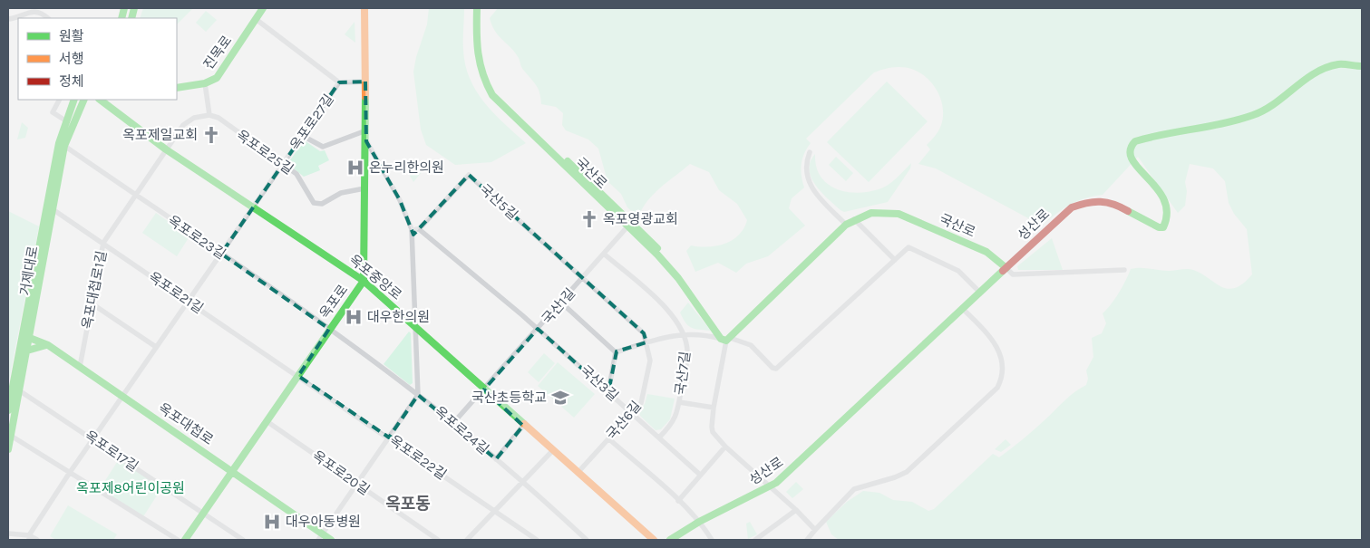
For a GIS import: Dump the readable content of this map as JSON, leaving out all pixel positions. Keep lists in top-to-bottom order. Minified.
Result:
{"streets":{"street":["진목로","옥포로27길","옥포로25길","국산로","국산5길","성산로","옥포로23길","거제대로","옥포중앙로","옥포대첩로1길","옥포로21길","옥포로","국산1길","국산7길","국산3길","국산6길","옥포대첩로","옥포로24길","옥포로17길","옥포로22길","옥포로20길"]},"crossings":[["옥포로27길","옥포로25길"],["옥포로27길","옥포로23길"],["옥포로27길","옥포중앙로"],["옥포로27길","옥포로21길"],["옥포로27길","옥포로"],["옥포로27길","옥포대첩로"],["옥포로27길","옥포로17길"],["옥포로25길","옥포대첩로1길"],["옥포로25길","옥포로"],["국산로","성산로"],["국산로","국산1길"],["국산5길","국산1길"],["국산5길","국산3길"],["국산5길","국산6길"],["옥포로23길","거제대로"],["옥포로23길","옥포대첩로1길"],["옥포로23길","옥포로"],["옥포로23길","옥포로24길"],["거제대로","옥포로21길"],["거제대로","옥포대첩로"],["거제대로","옥포로17길"],["옥포중앙로","옥포대첩로1길"],["옥포중앙로","옥포로"],["옥포중앙로","국산1길"],["옥포중앙로","국산6길"],["옥포대첩로1길","옥포로21길"],["옥포대첩로1길","옥포대첩로"],["옥포로21길","옥포로"],["옥포로21길","옥포로22길"],["옥포로","옥포대첩로"],["옥포로","옥포로24길"],["옥포로","옥포로17길"],["옥포로","옥포로22길"],["옥포로","옥포로20길"],["국산1길","국산7길"],["국산1길","국산3길"],["국산1길","국산6길"],["국산1길","옥포로24길"],["국산7길","국산3길"],["국산3길","국산6길"]],"districts":["옥포동"],"parks":["옥포제8어린이공원"],"places":{"church":["옥포제일교회","옥포영광교회"],"hospital":["온누리한의원","대우한의원","대우아동병원"],"school or university":["국산초등학교"]},"legend":["원활","서행","정체"]}
